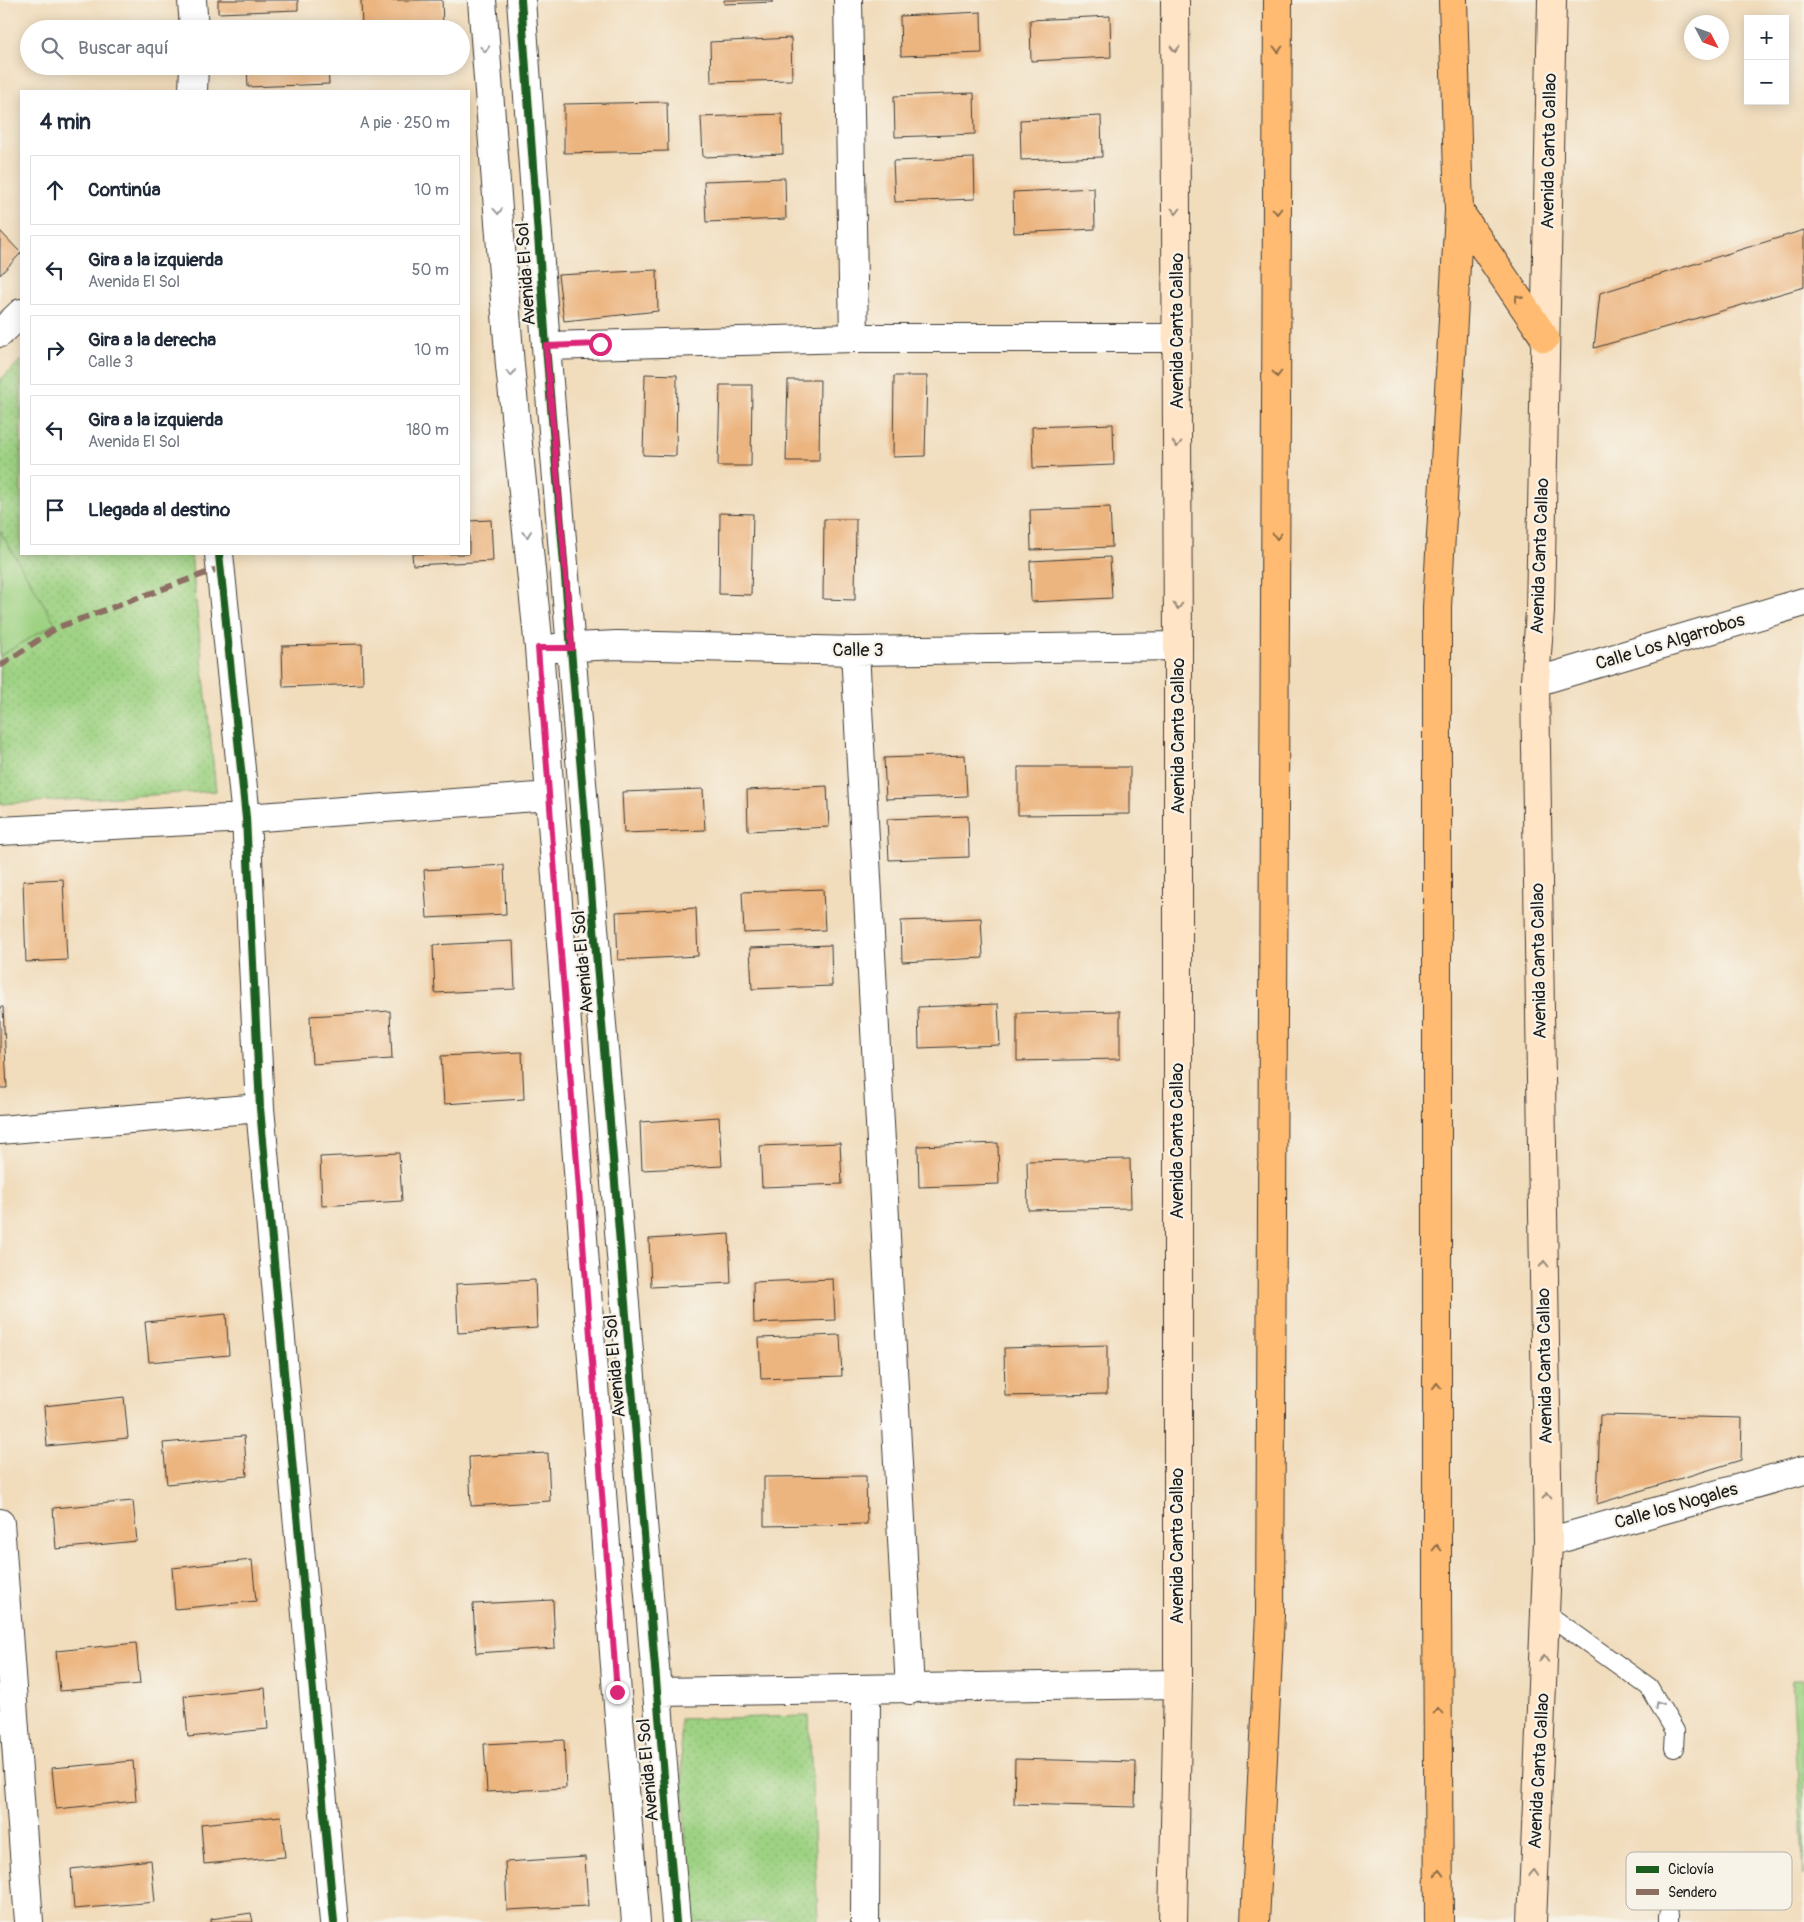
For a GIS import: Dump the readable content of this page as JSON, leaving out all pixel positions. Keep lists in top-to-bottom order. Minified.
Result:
{"streets":{"main road":["Avenida Canta Callao"],"street":["Avenida El Sol","Calle Los Algarrobos","Calle 3","Calle los Nogales"]},"crossings":[["Avenida Canta Callao","Calle Los Algarrobos"],["Avenida Canta Callao","Calle 3"],["Avenida Canta Callao","Calle los Nogales"],["Avenida El Sol","Calle 3"]],"legend":["Ciclovía","Sendero"],"north":"bottom right","page":{"map_buttons":["+","−"],"search":"Buscar aquí","heading":["4 min","A pie · 250 m"],"list":[["Continúa","10 m"],["Gira a la izquierda","Avenida El Sol","50 m"],["Gira a la derecha","Calle 3","10 m"],["Gira a la izquierda","Avenida El Sol","180 m"],"Llegada al destino"]}}
